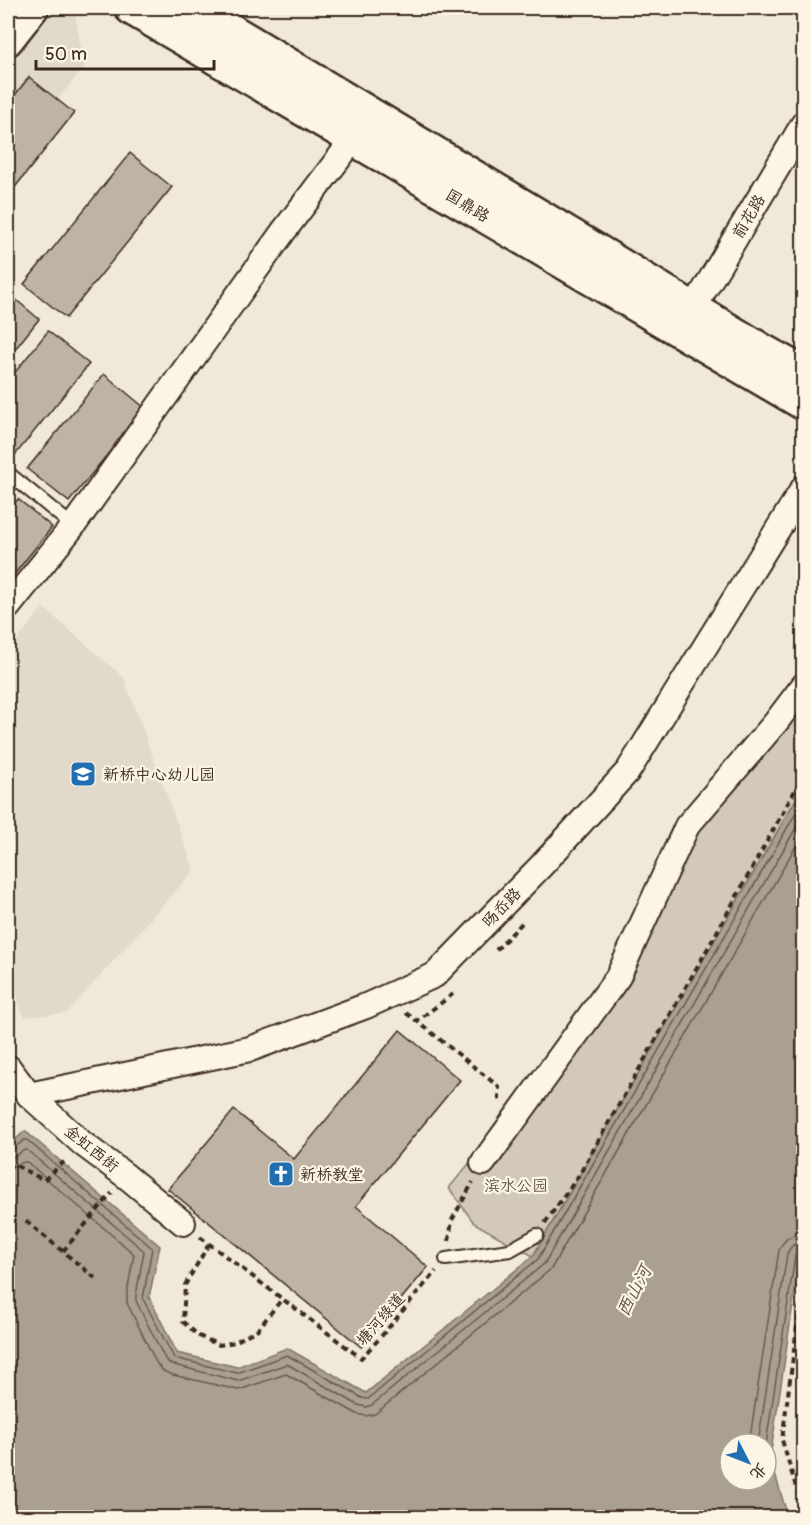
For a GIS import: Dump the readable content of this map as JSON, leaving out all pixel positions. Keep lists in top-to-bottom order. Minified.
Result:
{"streets":{"main road":["国鼎路"],"street":["前花路","旸岙路","金虹西街"],"path":["塘河绿道"]},"crossings":[["国鼎路","前花路"],["旸岙路","金虹西街"],["金虹西街","塘河绿道"]],"water":["西山河"],"parks":["滨水公园"],"places":{"school or university":["新桥中心幼儿园"],"church":["新桥教堂"]},"scale_bar":"50 m","north":"bottom right"}
